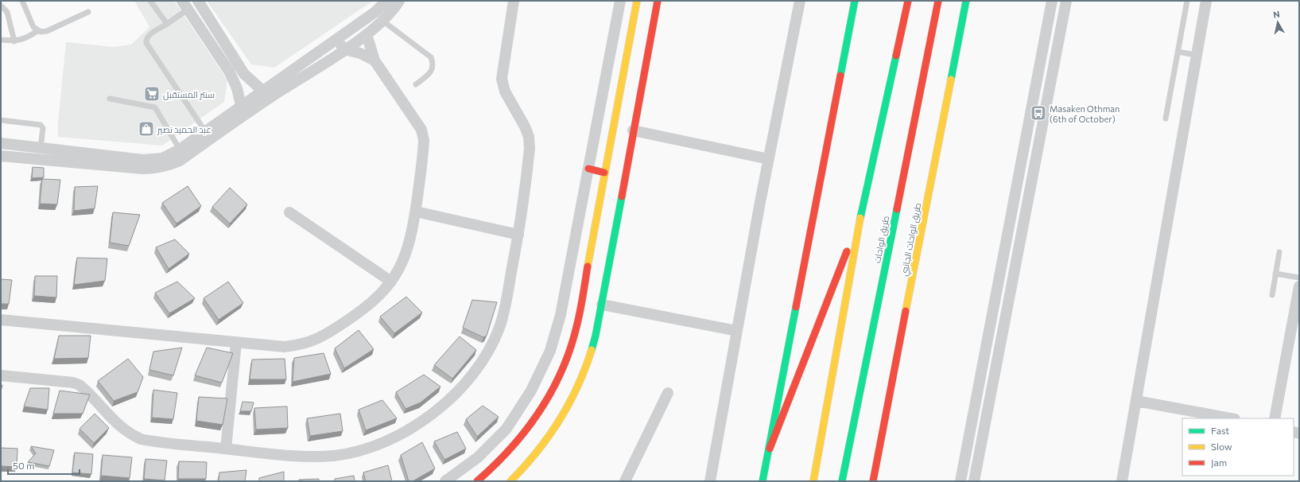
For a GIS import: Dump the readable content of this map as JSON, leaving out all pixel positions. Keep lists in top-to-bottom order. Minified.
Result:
{"streets":{"main road":["طريق الواحات","طريق الواحات الجانبي"]},"places":{"supermarket":["سنتر المستقبل"],"bus stop":["Masaken Othman (6th of October)"],"shop":["عبد الحميد نصير"]},"legend":["Fast","Slow","Jam"],"scale_bar":"50 m","north":"top"}
